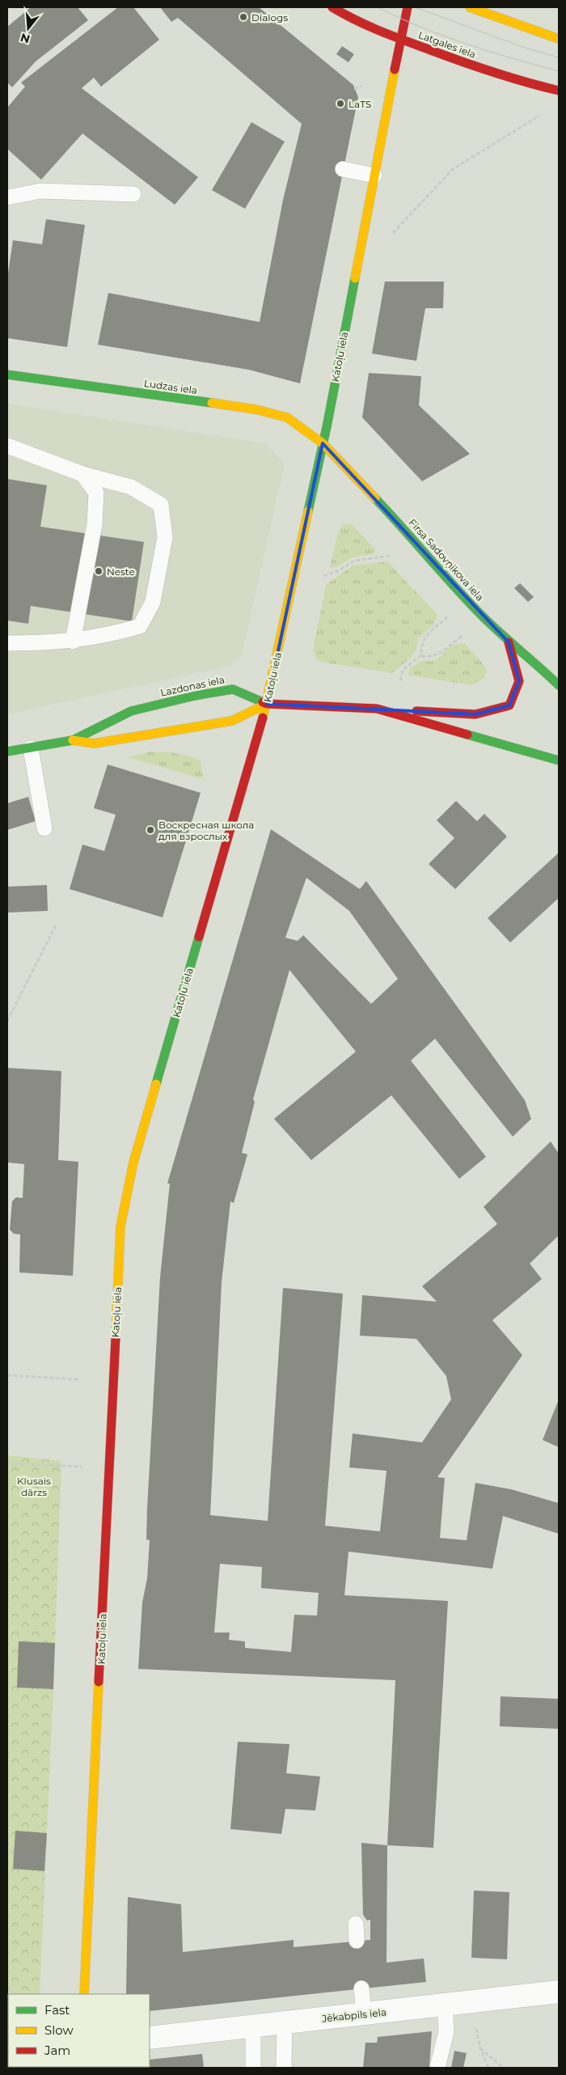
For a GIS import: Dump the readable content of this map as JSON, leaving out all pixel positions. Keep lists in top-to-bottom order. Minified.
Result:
{"streets":{"street":["Latgales iela","Katoļu iela","Ludzas iela","Firsa Sadovņikova iela","Lazdonas iela","Jēkabpils iela"]},"crossings":[["Latgales iela","Katoļu iela"],["Katoļu iela","Ludzas iela"],["Katoļu iela","Firsa Sadovņikova iela"],["Katoļu iela","Lazdonas iela"],["Ludzas iela","Firsa Sadovņikova iela"]],"parks":["Klusais dārzs"],"places":["Dialogs","LaTS","Neste","Воскресная школа для взрослых"],"legend":["Fast","Slow","Jam"],"north":"bottom"}
